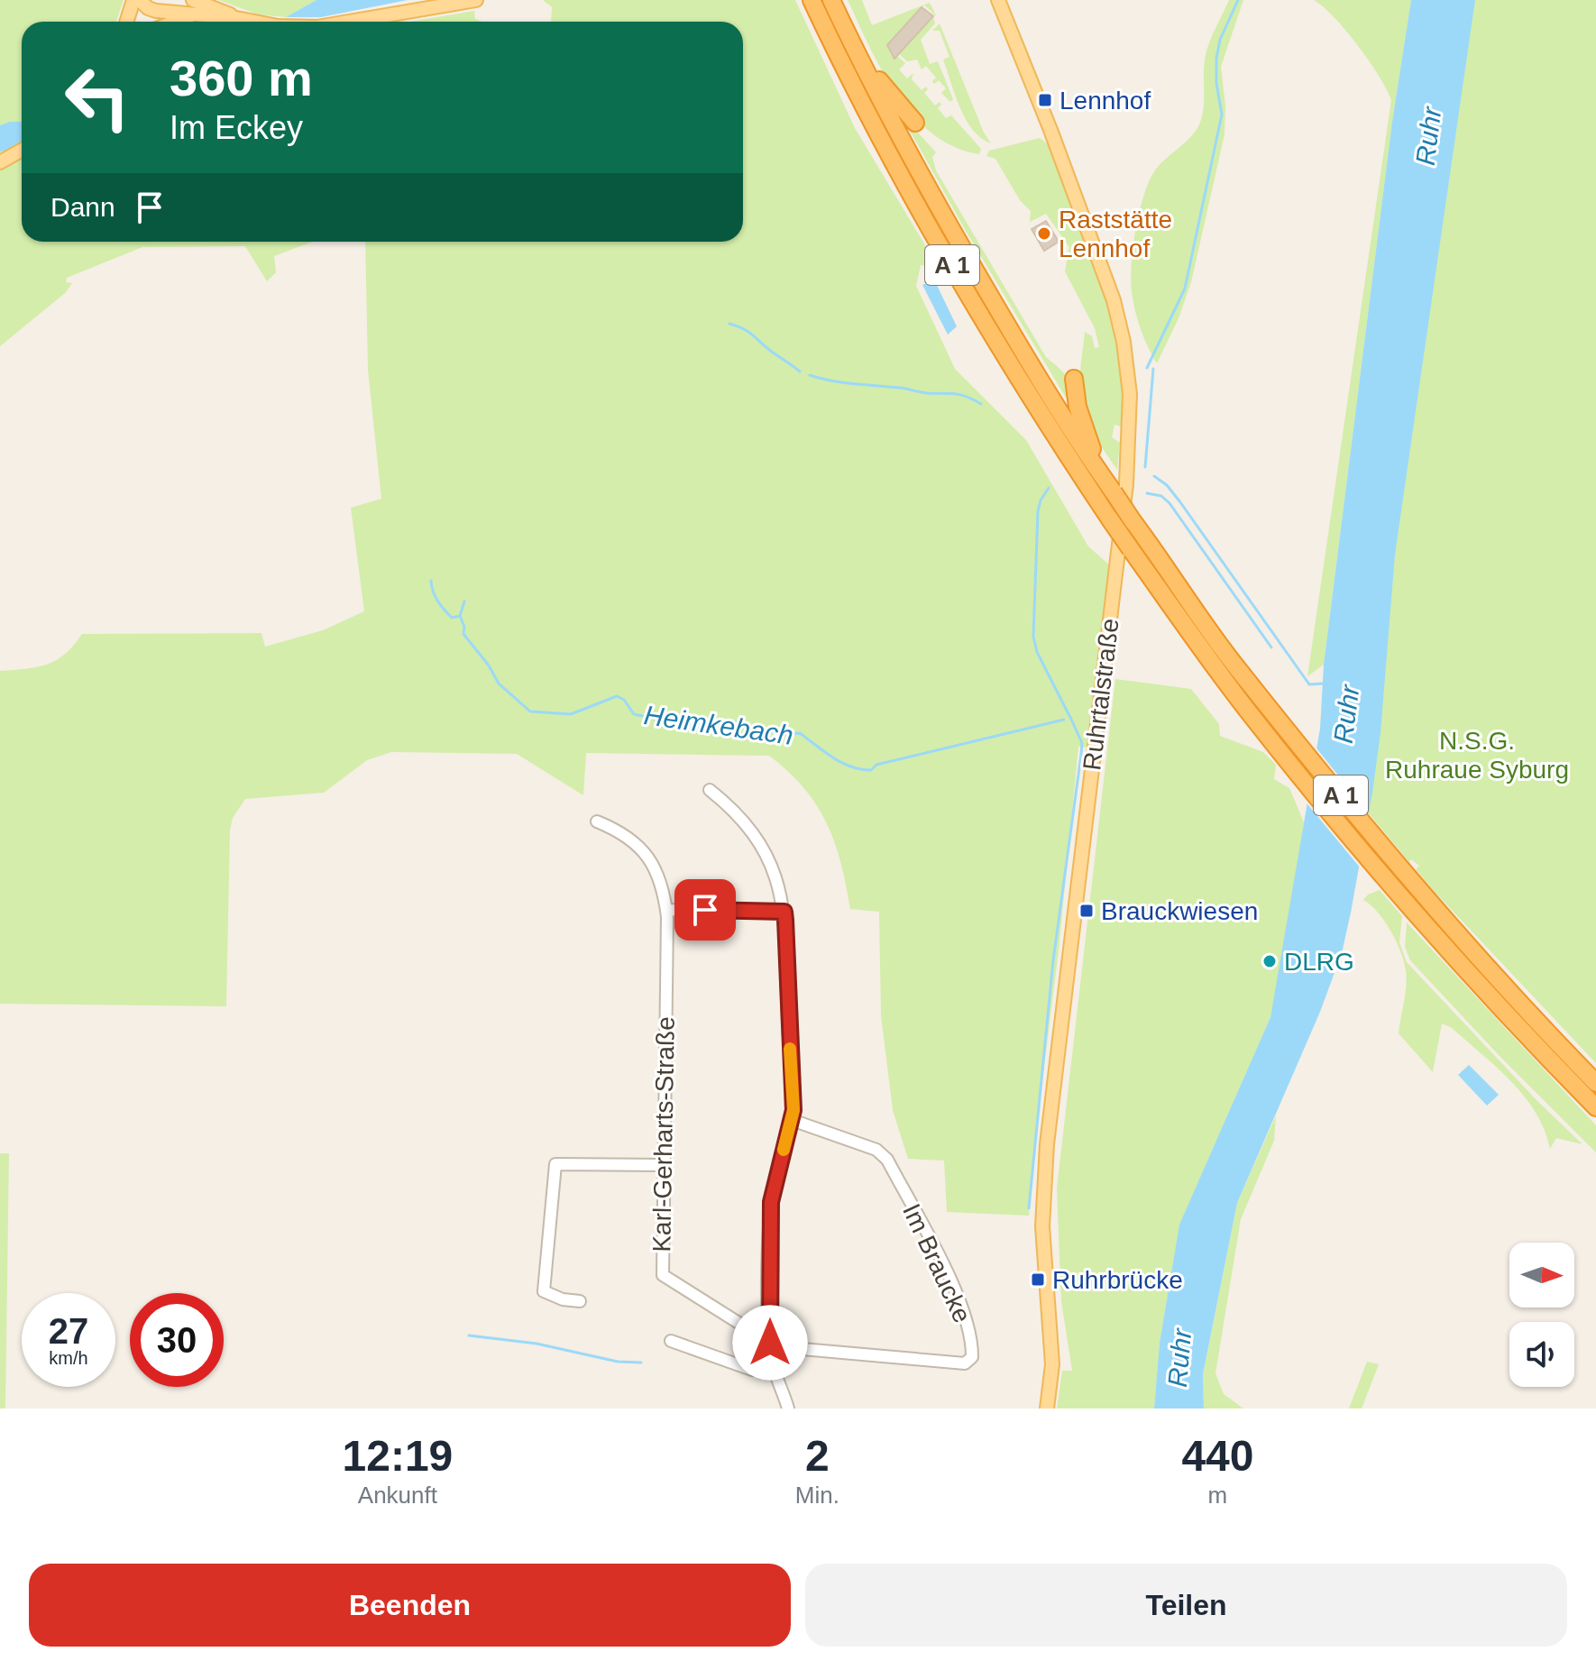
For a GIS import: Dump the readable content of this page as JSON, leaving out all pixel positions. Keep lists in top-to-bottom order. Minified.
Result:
{"streets":{"highway":["A 1"],"main road":["Ruhrtalstraße"],"street":["Karl-Gerharts-Straße","Im Braucke"]},"crossings":[["Karl-Gerharts-Straße","Im Braucke"]],"water":["Ruhr","Heimkebach"],"parks":["N.S.G. Ruhraue Syburg"],"places":{"transit":["Lennhof","Brauckwiesen","Ruhrbrücke"],"other":["Raststätte Lennhof","DLRG"]},"north":"right","page":{"turn":["360 m","Im Eckey"],"then":"Dann","speed":"27 km/h","limit":"30","eta":["12:19","Ankunft","2","Min.","440","m"],"buttons":["Beenden","Teilen"]}}
